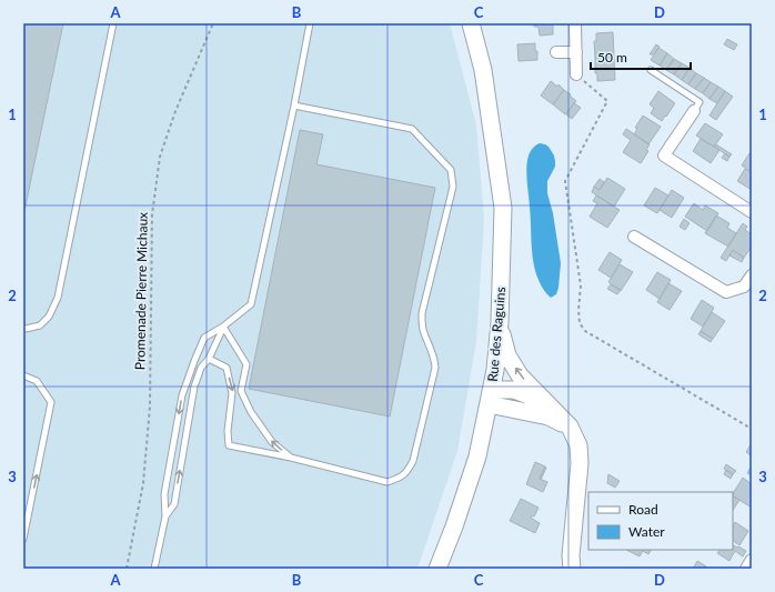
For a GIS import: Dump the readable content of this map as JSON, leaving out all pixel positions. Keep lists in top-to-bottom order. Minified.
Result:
{"streets":{"street":["Rue des Raguins"],"path":["Promenade Pierre Michaux"]},"legend":["Road","Water"],"scale_bar":"50 m","grid":{"columns":["A","B","C","D"],"rows":["1","2","3"]}}
